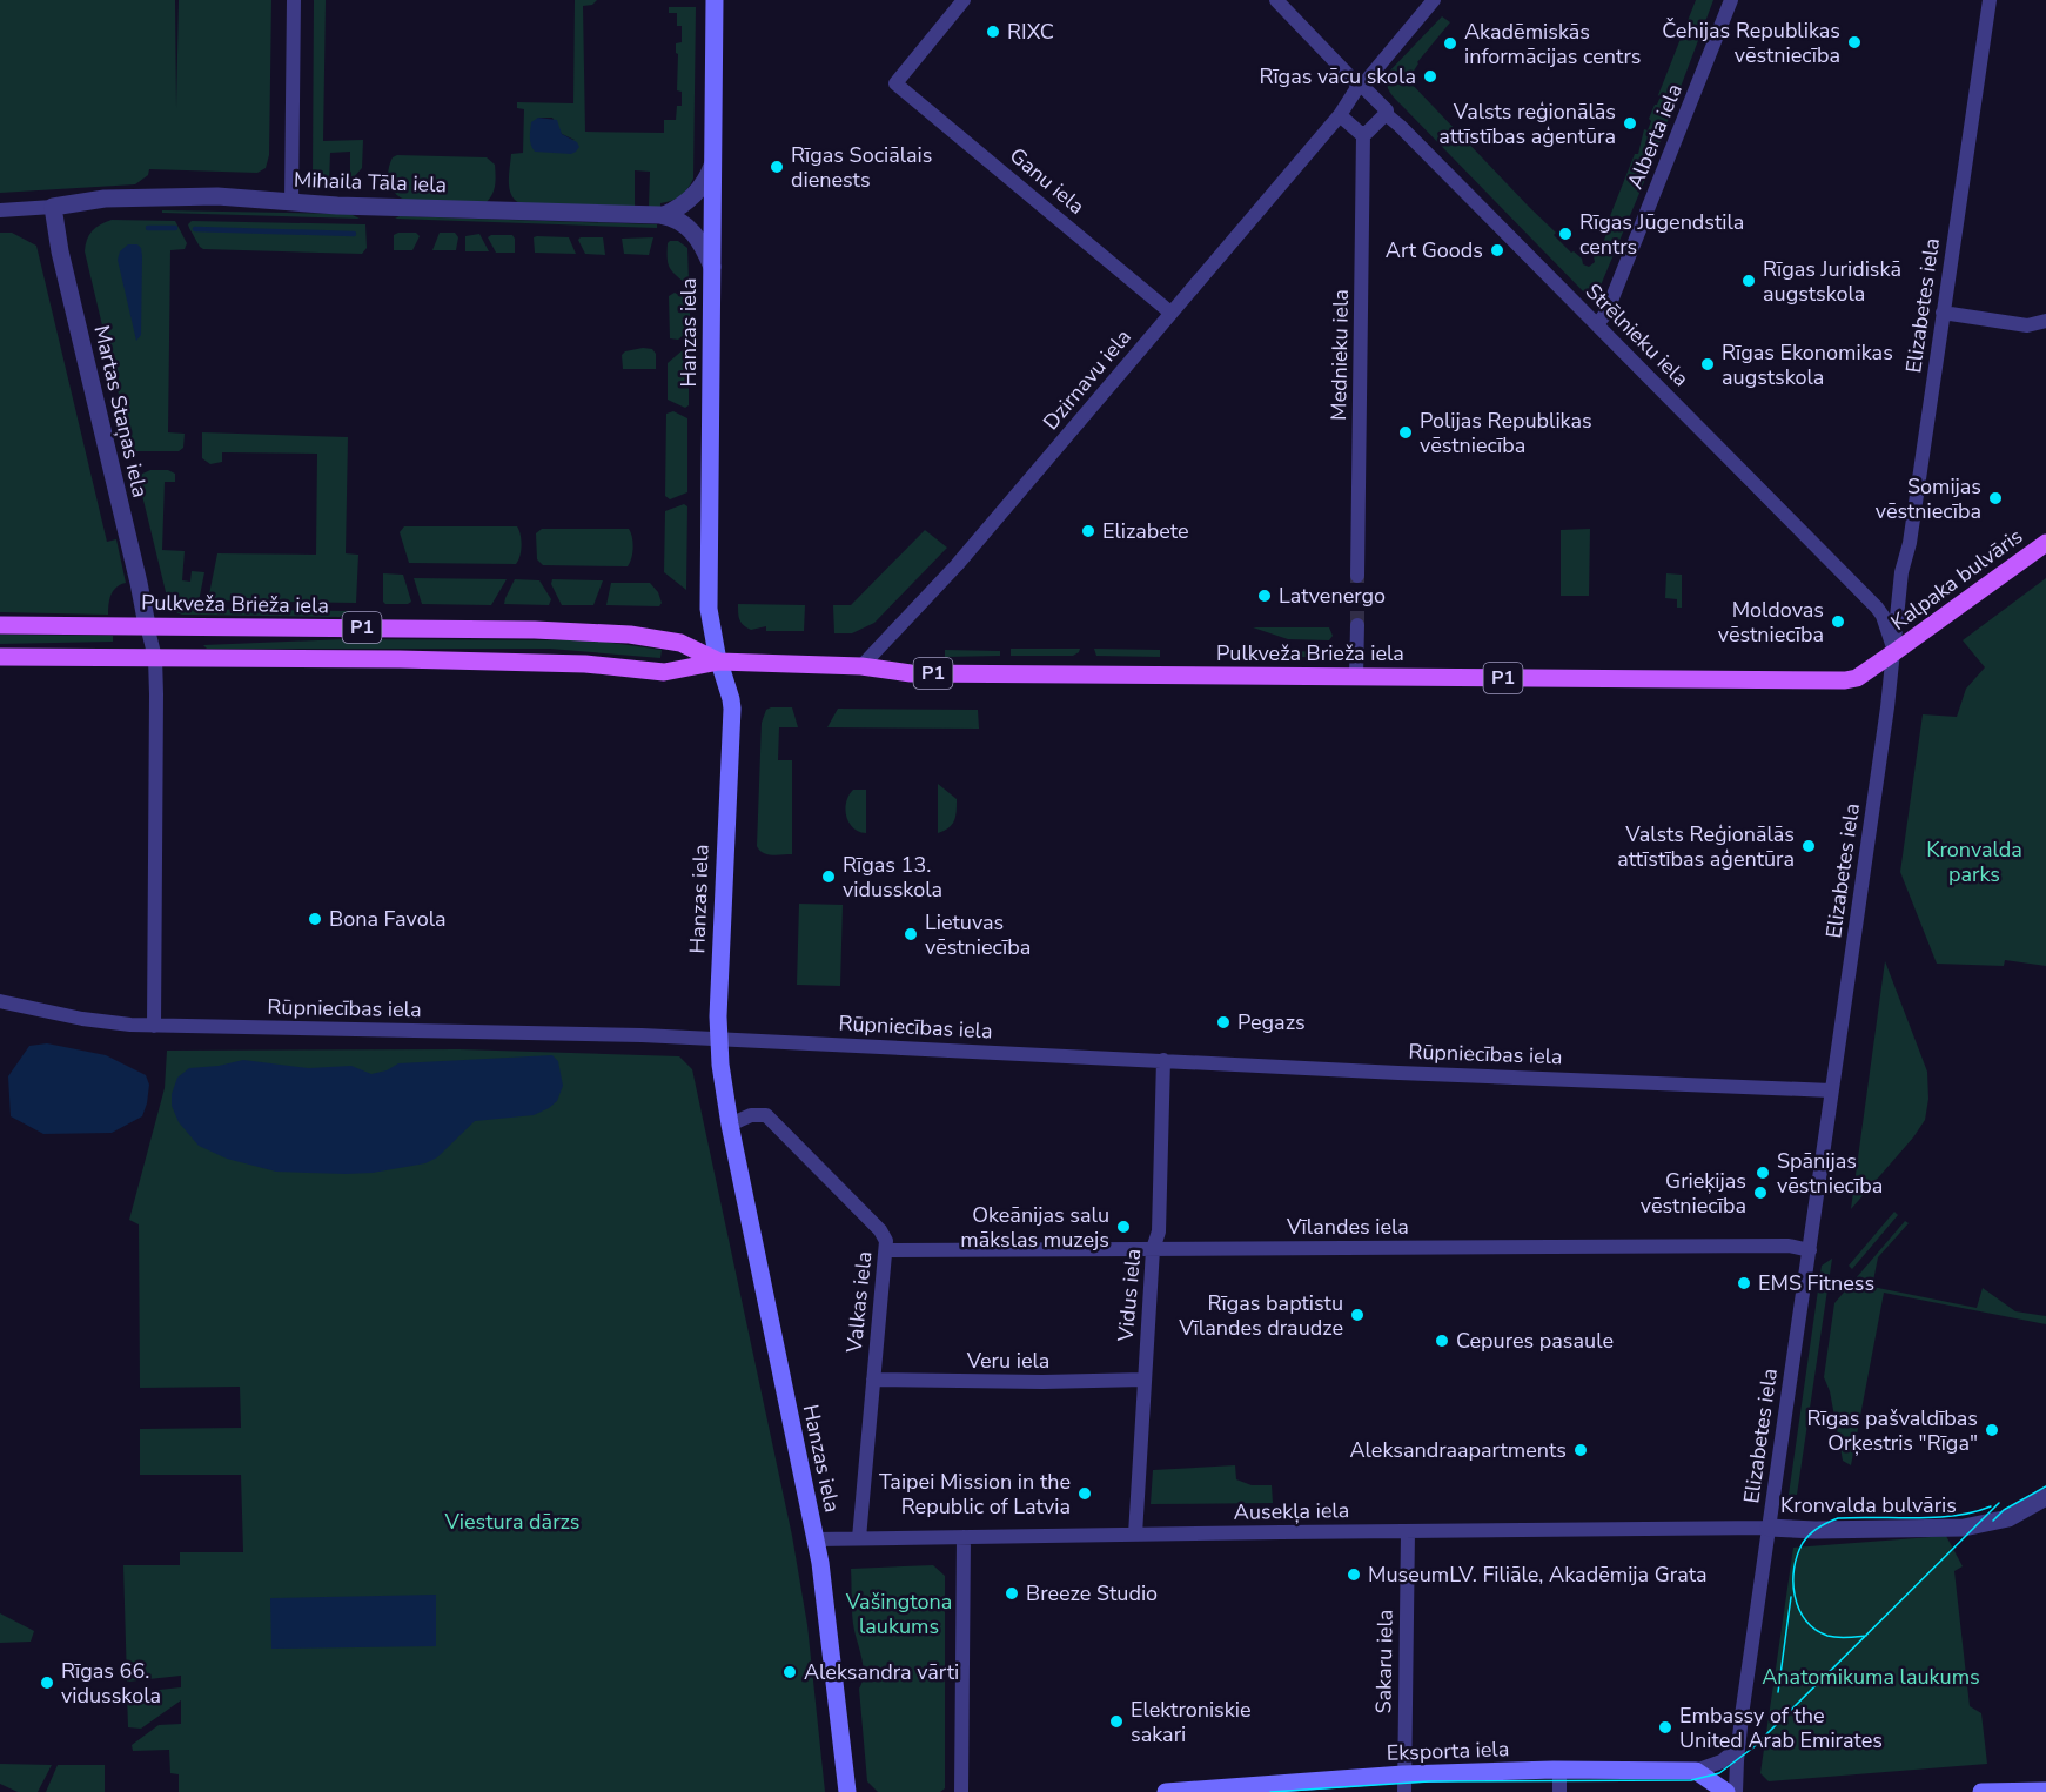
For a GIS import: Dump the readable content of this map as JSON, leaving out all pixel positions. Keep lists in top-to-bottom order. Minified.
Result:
{"streets":{"main road":["Hanzas iela","Kalpaka bulvāris","Pulkveža Brieža iela","P1","Eksporta iela"],"street":["Alberta iela","Ganu iela","Mihaila Tāla iela","Elizabetes iela","Strēlnieku iela","Mednieku iela","Dzirnavu iela","Martas Staņas iela","Rūpniecības iela","Vīlandes iela","Vidus iela","Valkas iela","Veru iela","Kronvalda bulvāris","Ausekļa iela","Sakaru iela"]},"crossings":[["Alberta iela","Strēlnieku iela"],["Ganu iela","Dzirnavu iela"],["Mihaila Tāla iela","Hanzas iela"],["Mihaila Tāla iela","Martas Staņas iela"],["Elizabetes iela","Strēlnieku iela"],["Elizabetes iela","Kalpaka bulvāris"],["Elizabetes iela","Pulkveža Brieža iela"],["Elizabetes iela","Rūpniecības iela"],["Elizabetes iela","Vīlandes iela"],["Elizabetes iela","Kronvalda bulvāris"],["Elizabetes iela","Ausekļa iela"],["Hanzas iela","Pulkveža Brieža iela"],["Hanzas iela","Rūpniecības iela"],["Hanzas iela","Valkas iela"],["Hanzas iela","Ausekļa iela"],["Strēlnieku iela","Dzirnavu iela"],["Strēlnieku iela","Kalpaka bulvāris"],["Strēlnieku iela","Pulkveža Brieža iela"],["Dzirnavu iela","Pulkveža Brieža iela"],["Martas Staņas iela","Pulkveža Brieža iela"],["Kalpaka bulvāris","Pulkveža Brieža iela"],["Rūpniecības iela","Vidus iela"],["Vīlandes iela","Vidus iela"],["Vīlandes iela","Valkas iela"],["Vidus iela","Veru iela"],["Vidus iela","Ausekļa iela"],["Valkas iela","Veru iela"],["Valkas iela","Ausekļa iela"],["Kronvalda bulvāris","Ausekļa iela"],["Ausekļa iela","Sakaru iela"],["Sakaru iela","Eksporta iela"]],"parks":["Kronvalda parks","Viestura dārzs","Vašingtona laukums","Anatomikuma laukums"],"places":["RIXC","Čehijas Republikas vēstniecība","Akadēmiskās informācijas centrs","Rīgas vācu skola","Valsts reģionālās attīstības aģentūra","Rīgas Sociālais dienests","Rīgas Jūgendstila centrs","Art Goods","Rīgas Juridiskā augstskola","Rīgas Ekonomikas augstskola","Polijas Republikas vēstniecība","Somijas vēstniecība","Elizabete","Latvenergo","Moldovas vēstniecība","Valsts Reģionālās attīstības aģentūra","Rīgas 13. vidusskola","Bona Favola","Lietuvas vēstniecība","Pegazs","Spānijas vēstniecība","Grieķijas vēstniecība","Okeānijas salu mākslas muzejs","EMS Fitness","Rīgas baptistu Vīlandes draudze","Cepures pasaule","Rīgas pašvaldības Orķestris \"Rīga\"","Aleksandraapartments","Taipei Mission in the Republic of Latvia","MuseumLV. Filiāle, Akadēmija Grata","Breeze Studio","Aleksandra vārti","Rīgas 66. vidusskola","Elektroniskie sakari","Embassy of the United Arab Emirates"]}
